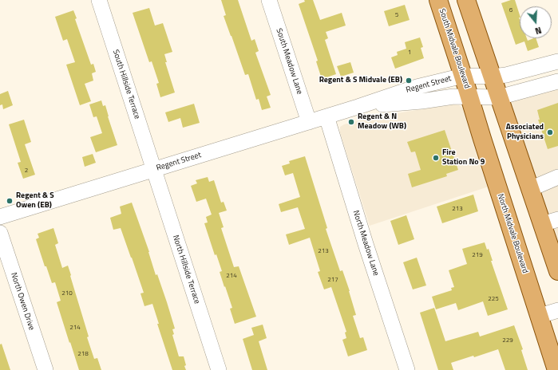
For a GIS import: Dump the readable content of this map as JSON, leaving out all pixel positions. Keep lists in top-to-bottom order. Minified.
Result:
{"streets":{"main road":["South Midvale Boulevard","North Midvale Boulevard"],"street":["South Meadow Lane","South Hillside Terrace","Regent Street","North Meadow Lane","North Hillside Terrace","North Owen Drive"]},"crossings":[["South Midvale Boulevard","Regent Street"],["South Midvale Boulevard","North Midvale Boulevard"],["South Meadow Lane","Regent Street"],["South Hillside Terrace","Regent Street"],["South Hillside Terrace","North Hillside Terrace"],["Regent Street","North Midvale Boulevard"],["Regent Street","North Meadow Lane"],["Regent Street","North Hillside Terrace"]],"places":["Regent & S Midvale (EB)","Regent & N Meadow (WB)","Associated Physicians","Fire Station No 9","Regent & S Owen (EB)"],"house_numbers":["6","5","1","2","213","213","219","214","217","210","225","214","229","218"],"north":"bottom"}
